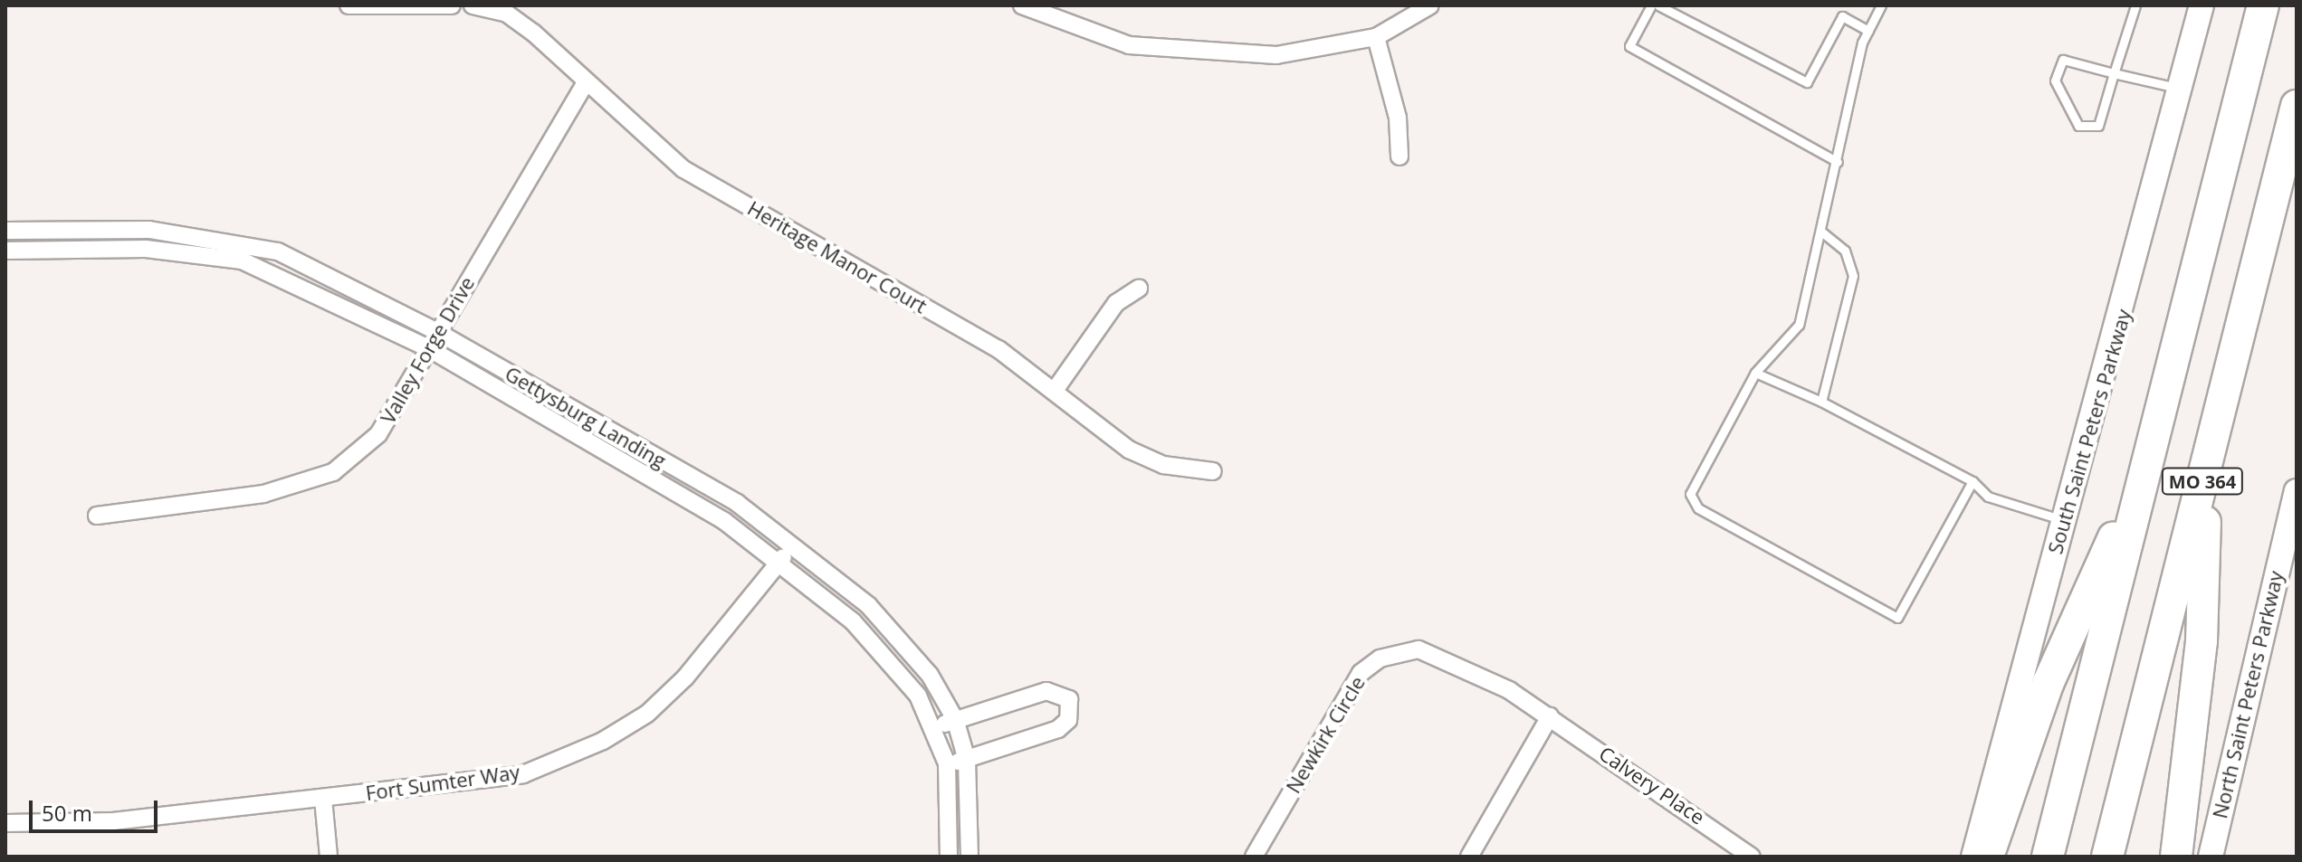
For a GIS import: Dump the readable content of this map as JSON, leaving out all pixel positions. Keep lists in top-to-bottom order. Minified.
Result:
{"streets":{"highway":["MO 364"],"main road":["South Saint Peters Parkway","North Saint Peters Parkway"],"street":["Heritage Manor Court","Valley Forge Drive","Gettysburg Landing","Newkirk Circle","Fort Sumter Way","Calvery Place"]},"crossings":[["Heritage Manor Court","Valley Forge Drive"],["Valley Forge Drive","Gettysburg Landing"],["Gettysburg Landing","Fort Sumter Way"],["Newkirk Circle","Calvery Place"]],"scale_bar":"50 m"}
